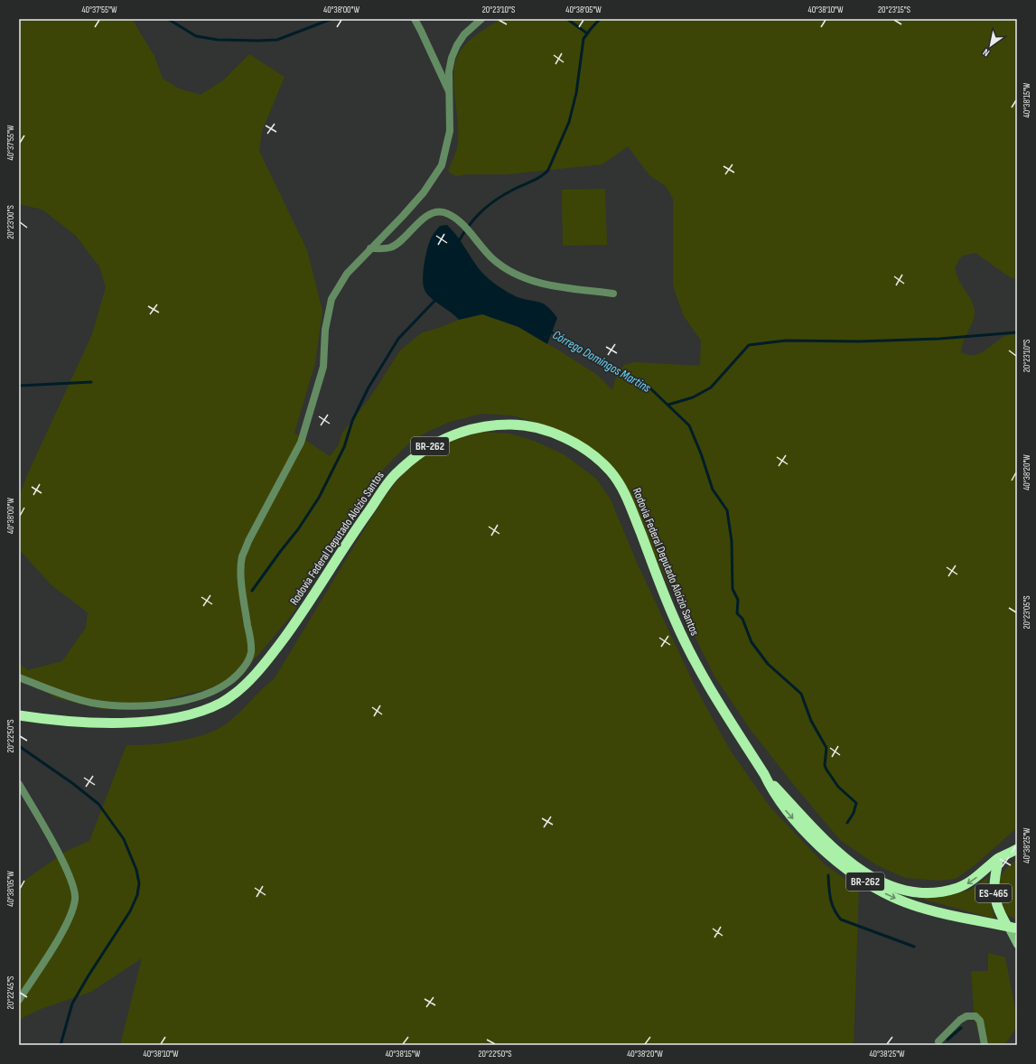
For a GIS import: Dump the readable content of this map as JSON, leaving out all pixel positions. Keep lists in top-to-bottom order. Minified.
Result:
{"streets":{"highway":["BR-262","Rodovia Federal Deputado Aloízio Santos","ES-465"]},"crossings":[["Rodovia Federal Deputado Aloízio Santos","ES-465"]],"water":["Córrego Domingos Martins"],"north":"bottom left","coordinates":["40°37'55\"W","40°38'00\"W","20°23'10\"S","40°38'05\"W","40°38'10\"W","20°23'15\"S","40°38'15\"W","20°23'00\"S","40°38'20\"W","20°23'05\"S","20°22'50\"S","40°38'25\"W","20°22'45\"S"]}
